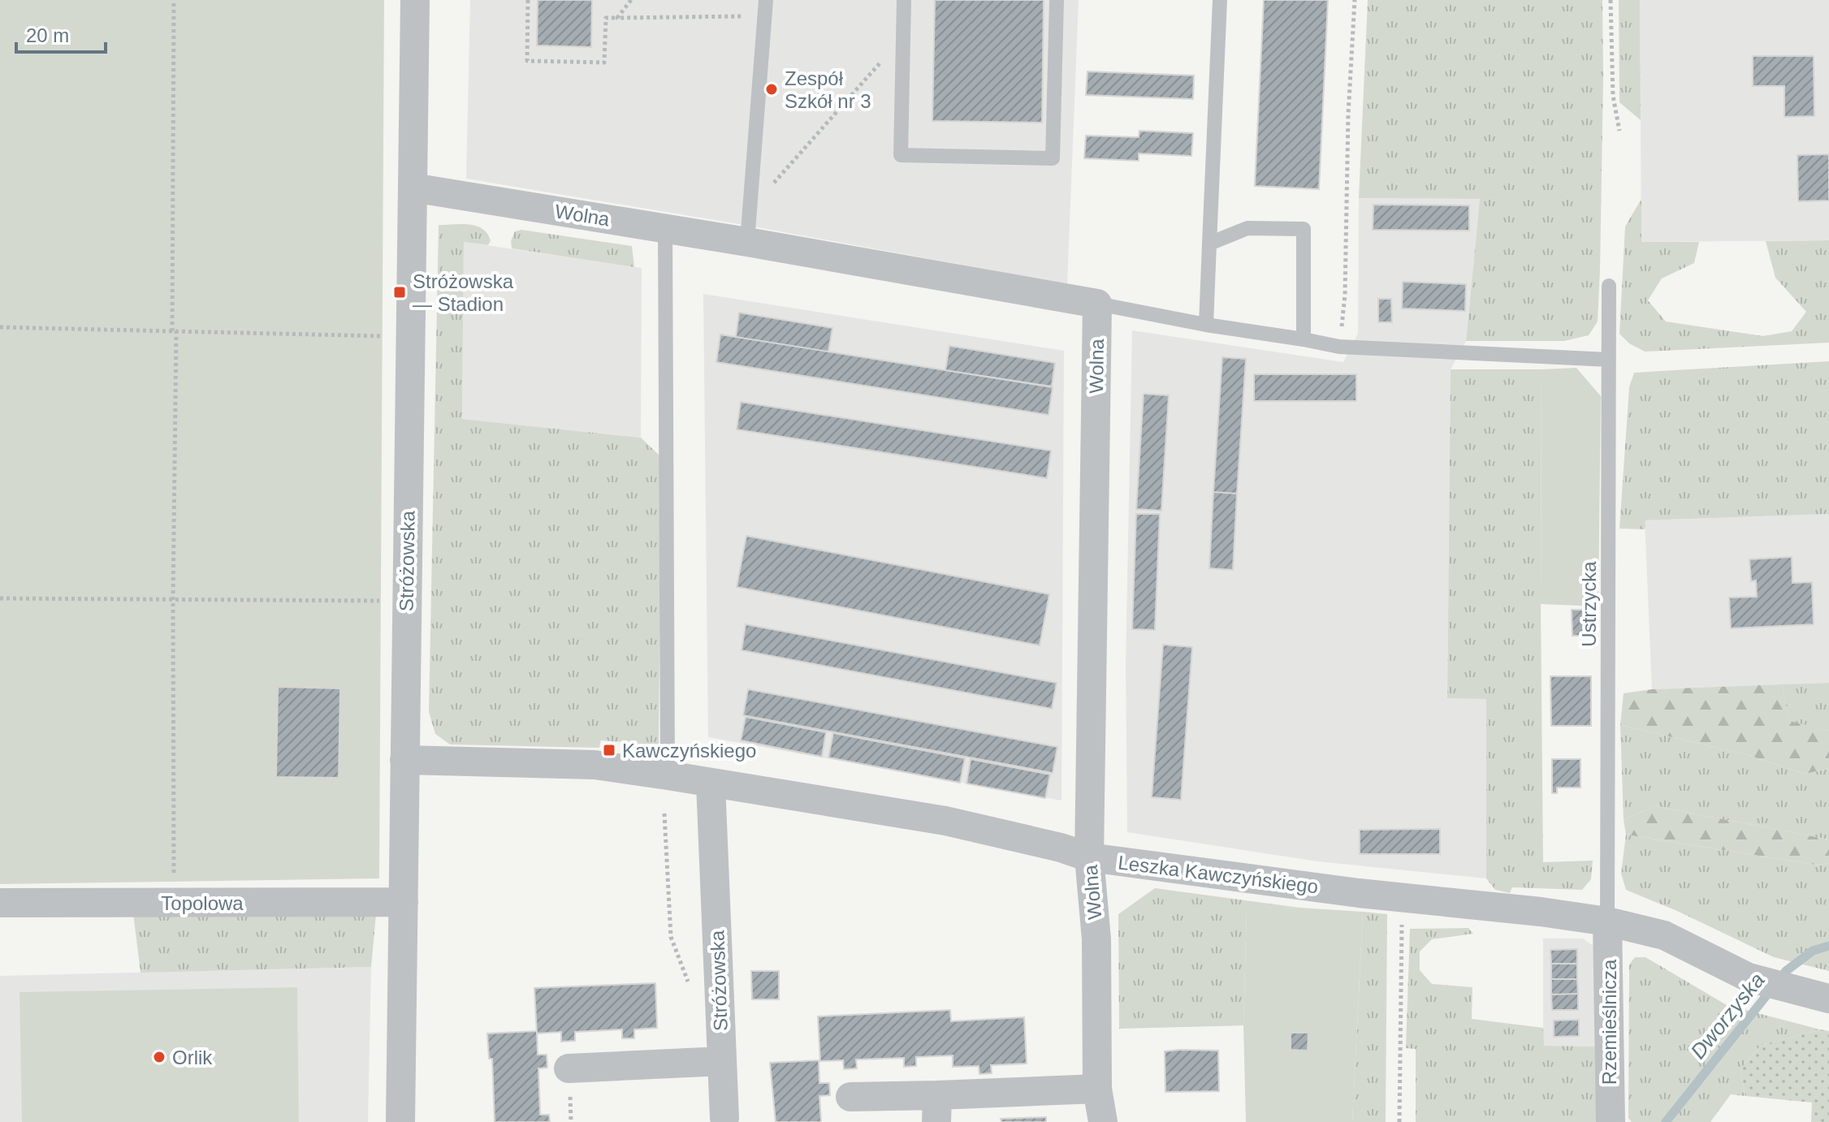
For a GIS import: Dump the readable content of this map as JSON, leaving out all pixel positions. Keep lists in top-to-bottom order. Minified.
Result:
{"streets":{"street":["Wolna","Stróżowska","Leszka Kawczyńskiego","Topolowa","Rzemieślnicza"],"lane":["Ustrzycka"]},"crossings":[["Wolna","Stróżowska"],["Wolna","Leszka Kawczyńskiego"],["Stróżowska","Leszka Kawczyńskiego"],["Stróżowska","Topolowa"],["Ustrzycka","Leszka Kawczyńskiego"],["Ustrzycka","Rzemieślnicza"],["Leszka Kawczyńskiego","Rzemieślnicza"]],"water":["Dworzyska"],"places":{"other":["Zespół Szkół nr 3","Orlik"],"transit":["Stróżowska — Stadion","Kawczyńskiego"]},"scale_bar":"20 m"}
